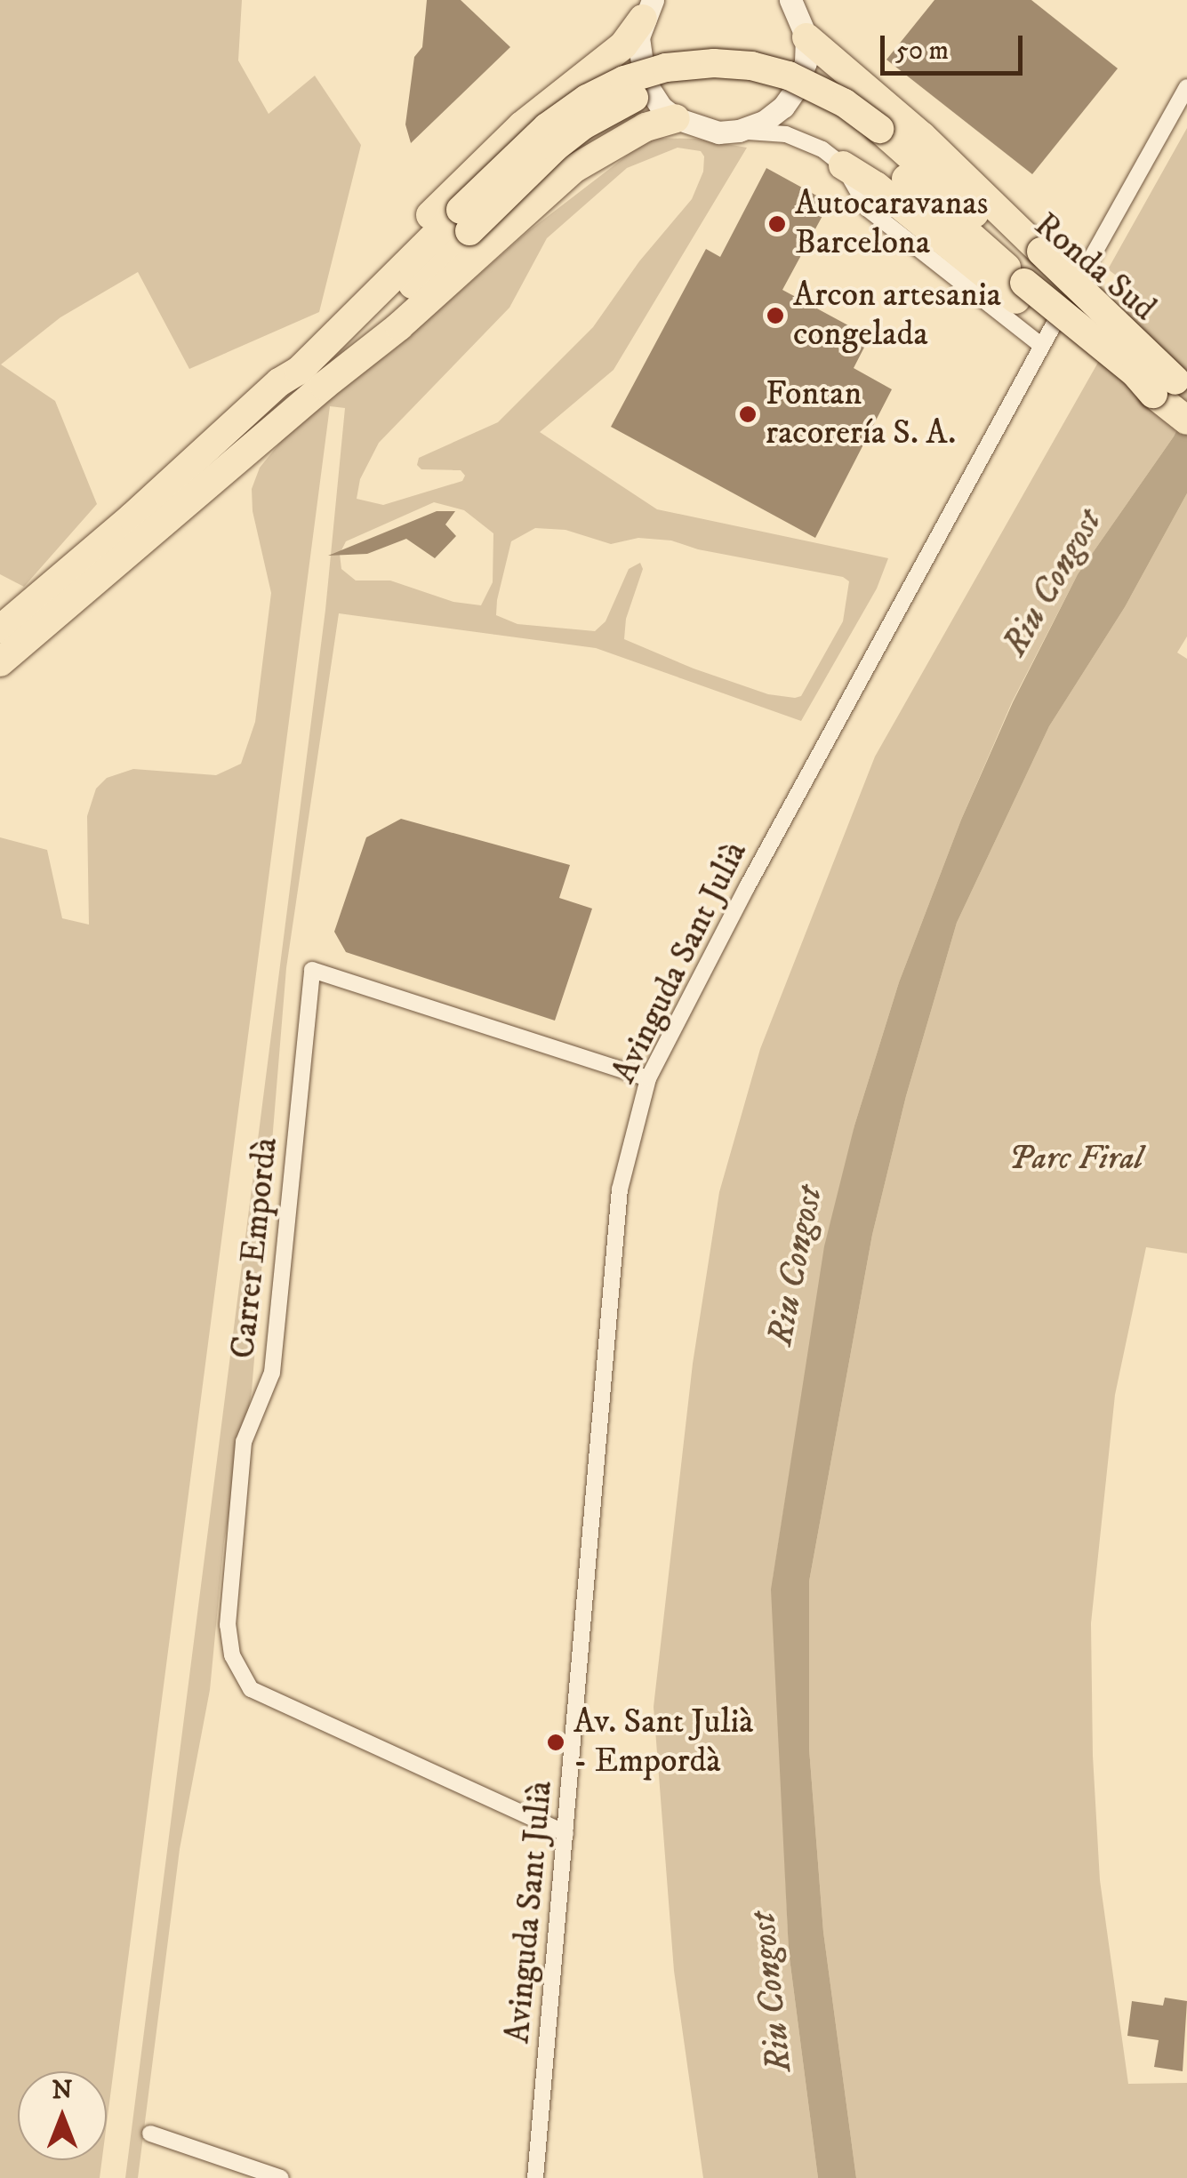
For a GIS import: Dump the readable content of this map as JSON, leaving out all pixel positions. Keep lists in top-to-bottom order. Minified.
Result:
{"streets":{"highway":["Ronda Sud"],"street":["Avinguda Sant Julià","Carrer Empordà"]},"crossings":[["Avinguda Sant Julià","Carrer Empordà"]],"water":["Riu Congost"],"parks":["Parc Firal"],"places":["Autocaravanas Barcelona","Arcon artesania congelada","Fontan racorería S. A.","Av. Sant Julià - Empordà"],"scale_bar":"50 m","north":"top"}
